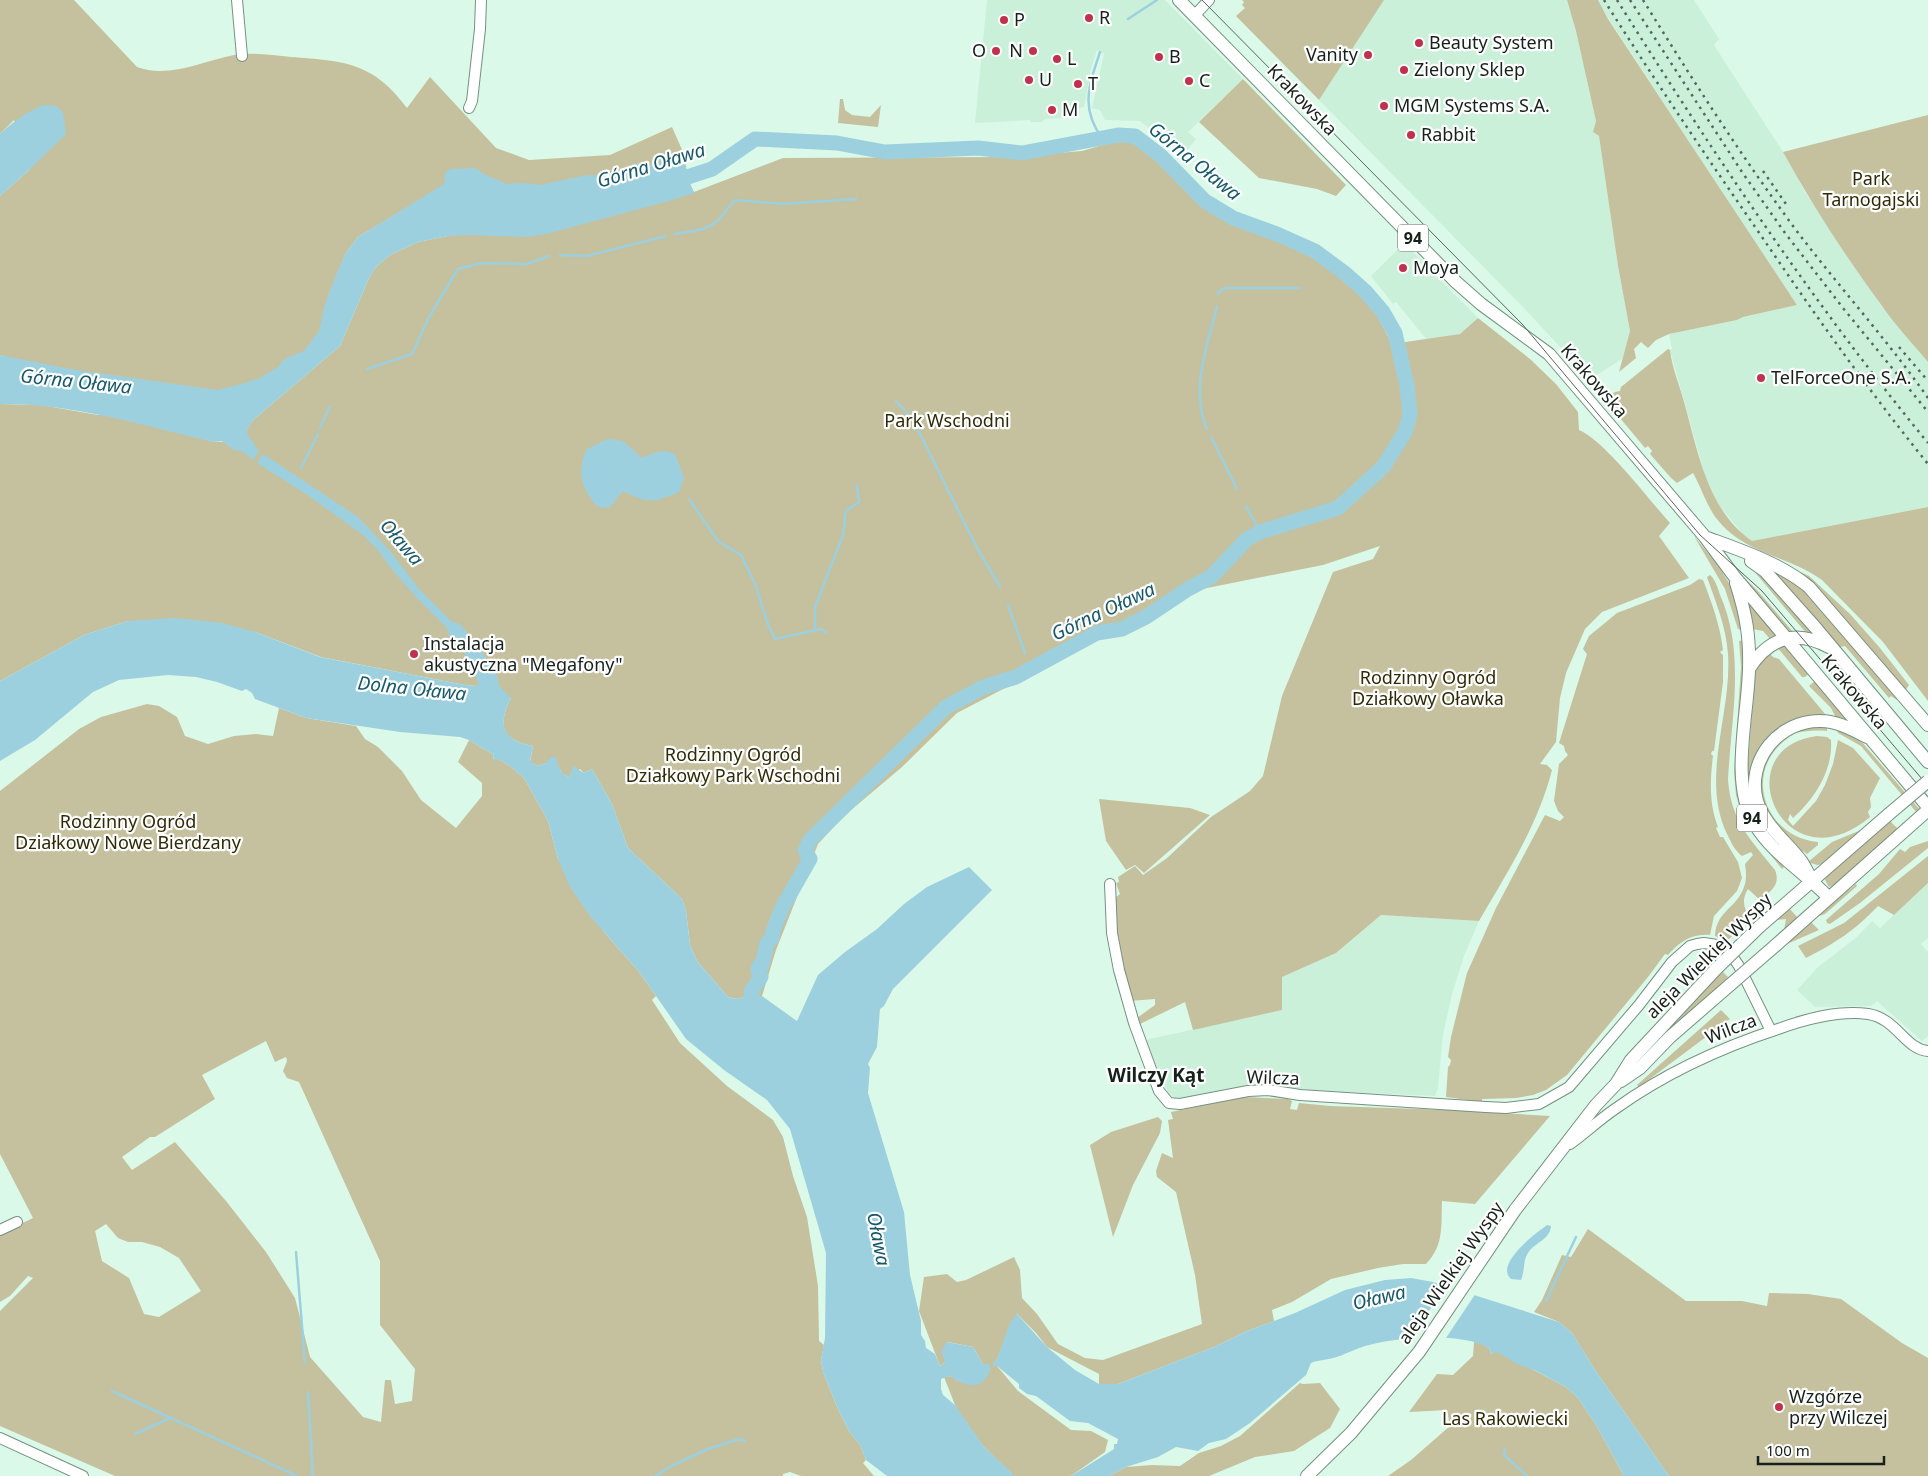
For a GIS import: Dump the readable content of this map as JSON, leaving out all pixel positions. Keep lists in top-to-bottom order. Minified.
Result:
{"streets":{"main road":["Krakowska","94","aleja Wielkiej Wyspy"],"street":["Wilcza"]},"crossings":[["Krakowska","94"],["Krakowska","aleja Wielkiej Wyspy"],["94","aleja Wielkiej Wyspy"],["aleja Wielkiej Wyspy","Wilcza"]],"districts":["Wilczy Kąt"],"water":["Górna Oława","Oława","Dolna Oława"],"parks":["Park Tarnogajski","Park Wschodni","Rodzinny Ogród Działkowy Oławka","Rodzinny Ogród Działkowy Park Wschodni","Rodzinny Ogród Działkowy Nowe Bierdzany","Las Rakowiecki"],"places":["R","P","Beauty System","O","N","Vanity","B","L","Zielony Sklep","U","C","T","MGM Systems S.A.","M","Rabbit","Moya","TelForceOne S.A.","Instalacja akustyczna \"Megafony\"","Wzgórze przy Wilczej"],"scale_bar":"100 m"}
